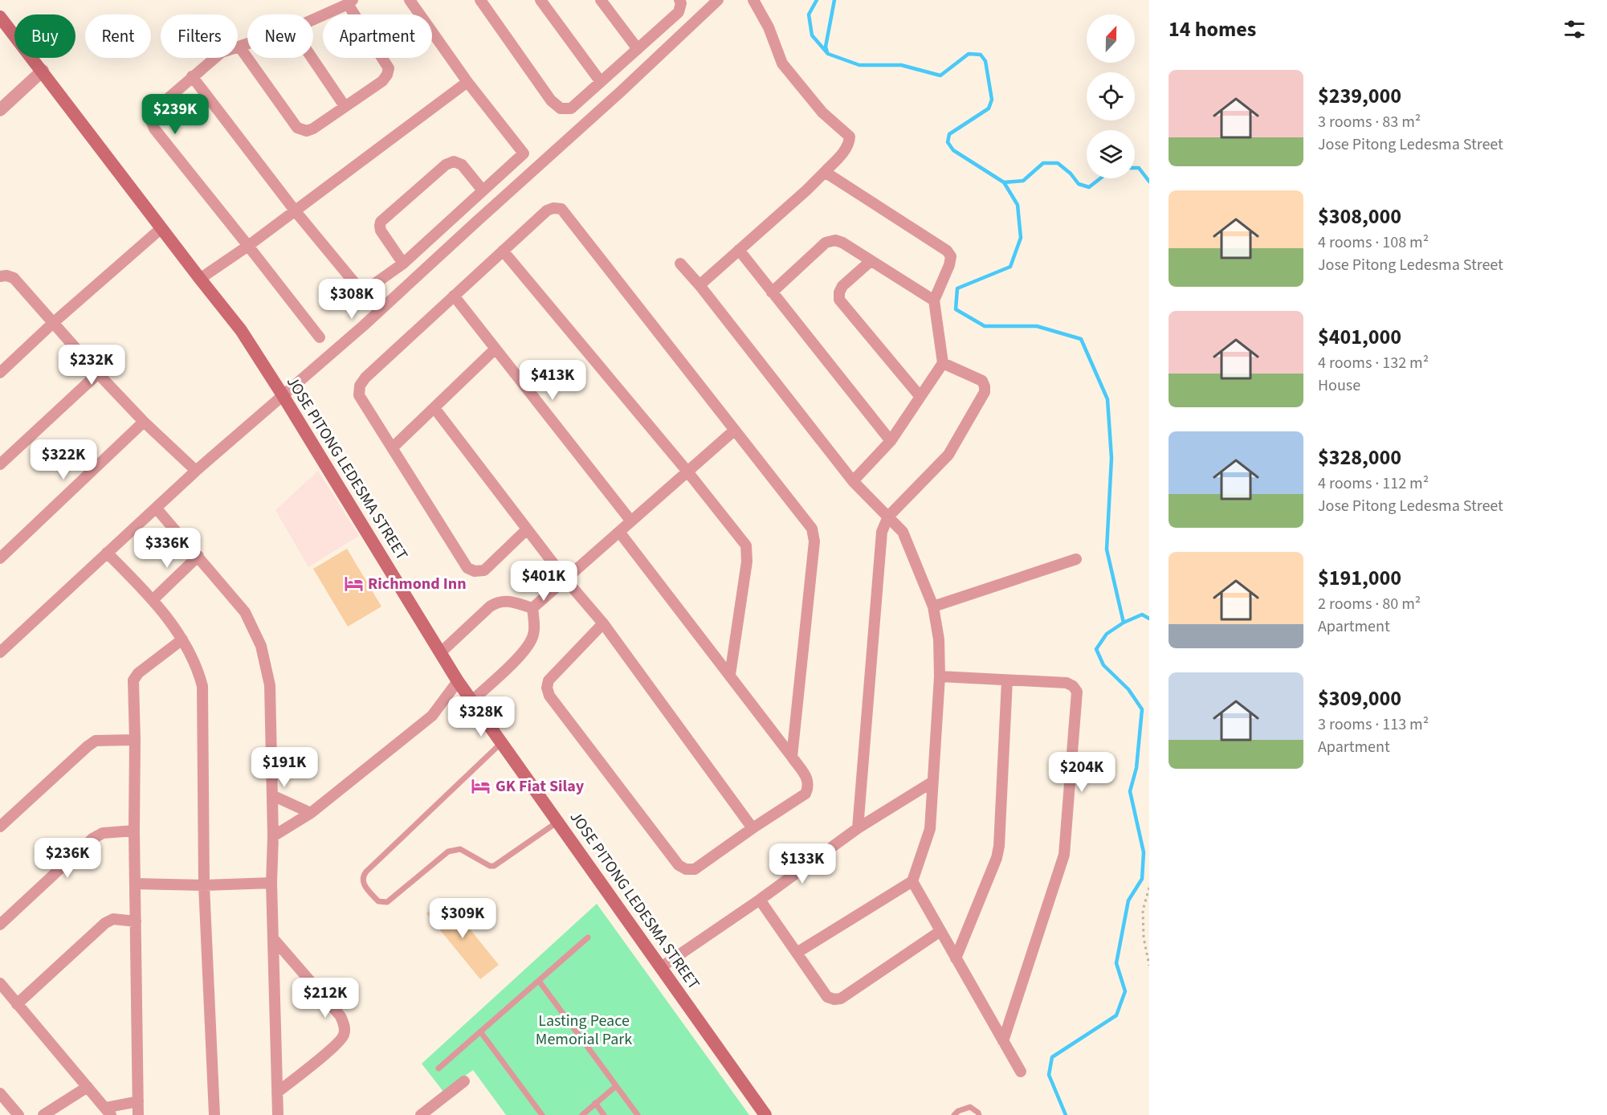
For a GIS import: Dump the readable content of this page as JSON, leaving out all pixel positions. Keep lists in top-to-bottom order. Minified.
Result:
{"streets":{"main road":["JOSE PITONG LEDESMA STREET"]},"parks":["Lasting Peace Memorial Park"],"places":{"hotel":["Richmond Inn","GK Fiat Silay"]},"north":"top","page":{"heading":"14 homes","chip":["Buy","Rent","Filters","New","Apartment"],"list":[{"name":"$239,000","note":"3 rooms · 83 m² · Jose Pitong Ledesma Street"},{"name":"$308,000","note":"4 rooms · 108 m² · Jose Pitong Ledesma Street"},{"name":"$401,000","note":"4 rooms · 132 m² · House"},{"name":"$328,000","note":"4 rooms · 112 m² · Jose Pitong Ledesma Street"},{"name":"$191,000","note":"2 rooms · 80 m² · Apartment"},{"name":"$309,000","note":"3 rooms · 113 m² · Apartment"}],"price":["$239K","$308K","$232K","$413K","$322K","$336K","$401K","$328K","$191K","$204K","$236K","$133K","$309K","$212K"]}}
